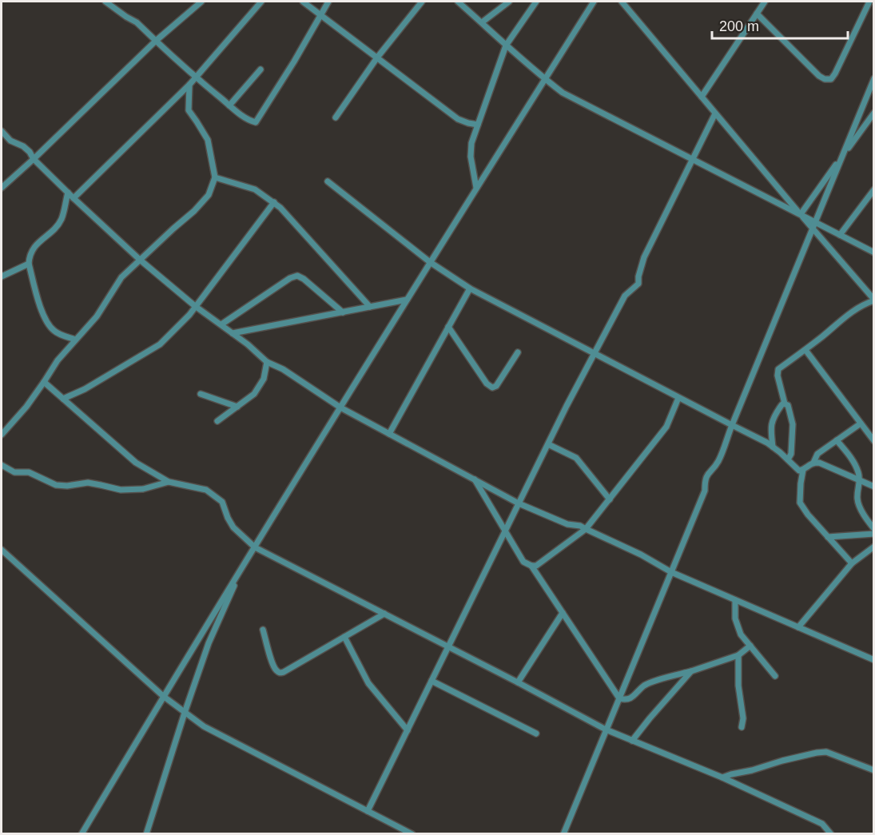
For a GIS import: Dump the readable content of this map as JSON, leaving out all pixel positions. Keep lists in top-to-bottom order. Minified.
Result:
{"scale_bar":"200 m"}
